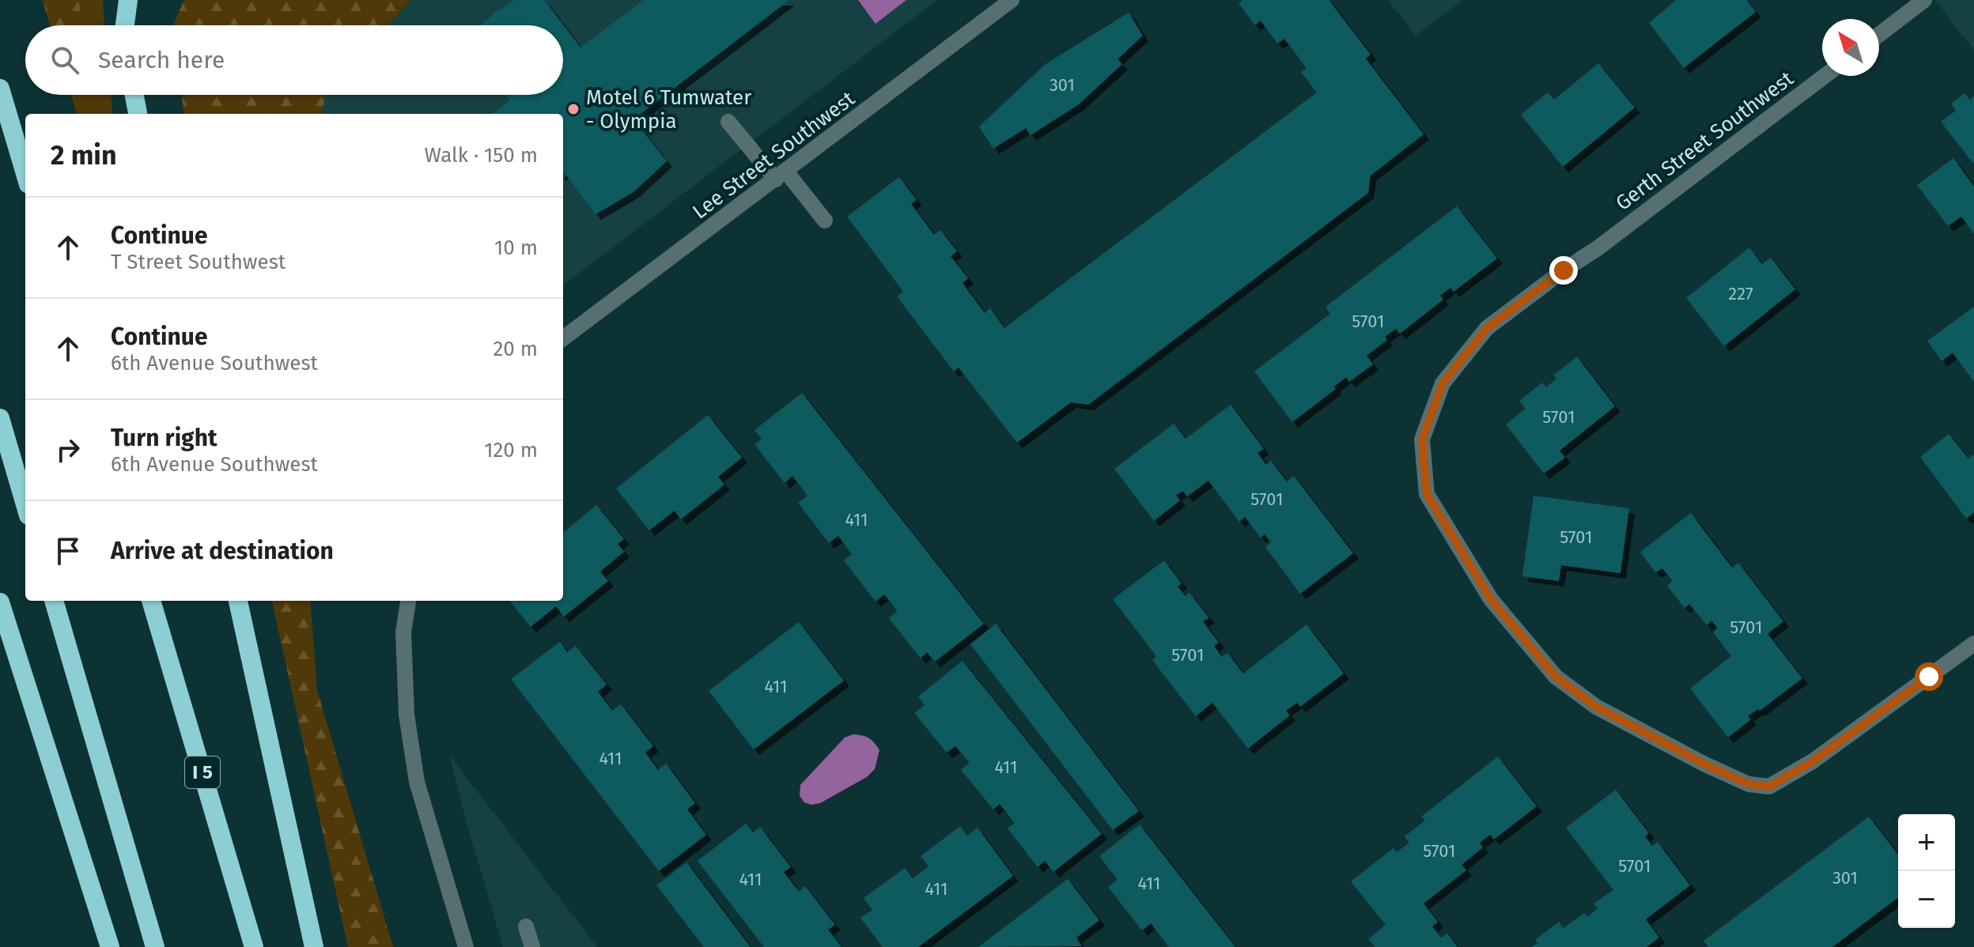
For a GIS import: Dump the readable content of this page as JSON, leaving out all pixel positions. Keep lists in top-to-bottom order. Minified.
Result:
{"streets":{"highway":["I 5"],"street":["Gerth Street Southwest","Lee Street Southwest"]},"places":["Motel 6 Tumwater - Olympia"],"house_numbers":["301","227","5701","5701","5701","411","5701","5701","5701","411","411","411","5701","5701","301","411","411","411"],"north":"top left","page":{"search":"Search here","heading":["2 min","Walk · 150 m"],"list":[["Continue","T Street Southwest","10 m"],["Continue","6th Avenue Southwest","20 m"],["Turn right","6th Avenue Southwest","120 m"],"Arrive at destination"],"map_buttons":["+","−"]}}
